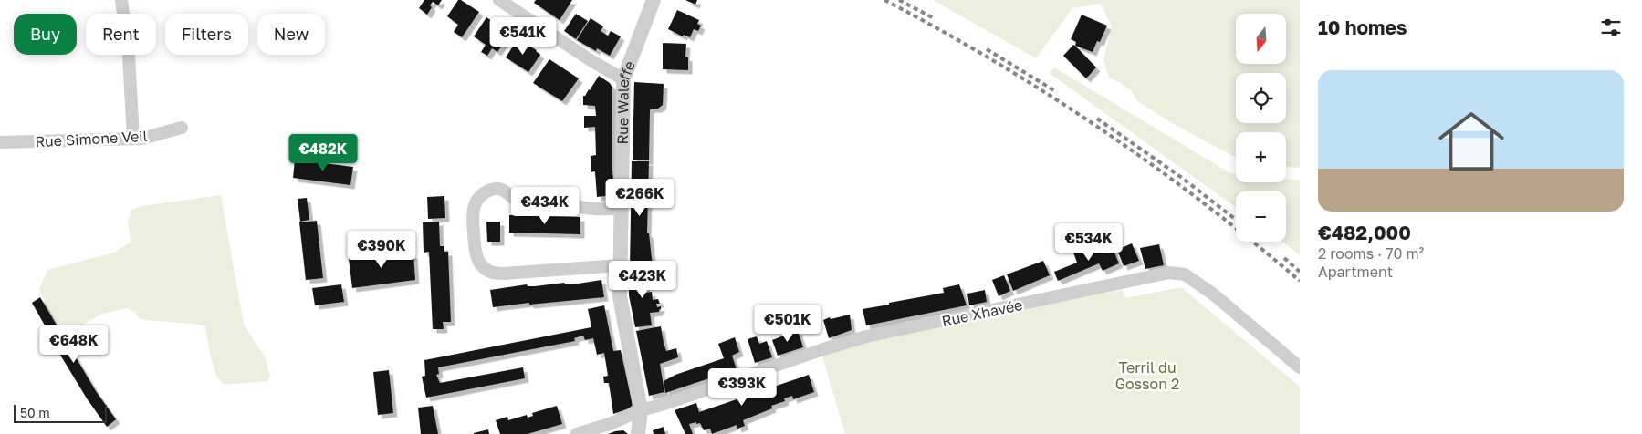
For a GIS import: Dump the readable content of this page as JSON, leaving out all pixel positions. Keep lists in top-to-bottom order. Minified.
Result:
{"streets":{"street":["Rue Waleffe","Rue Simone Veil","Rue Xhavée"]},"crossings":[["Rue Waleffe","Rue Xhavée"]],"parks":["Terril du Gosson 2"],"scale_bar":"50 m","north":"bottom","page":{"heading":"10 homes","map_buttons":["+","−"],"chip":["Buy","Rent","Filters","New"],"price":["€541K","€482K","€266K","€434K","€534K","€390K","€423K","€501K","€648K","€393K"],"list":[{"name":"€482,000","note":"2 rooms · 70 m² · Apartment"}],"scale":"50 m"}}
